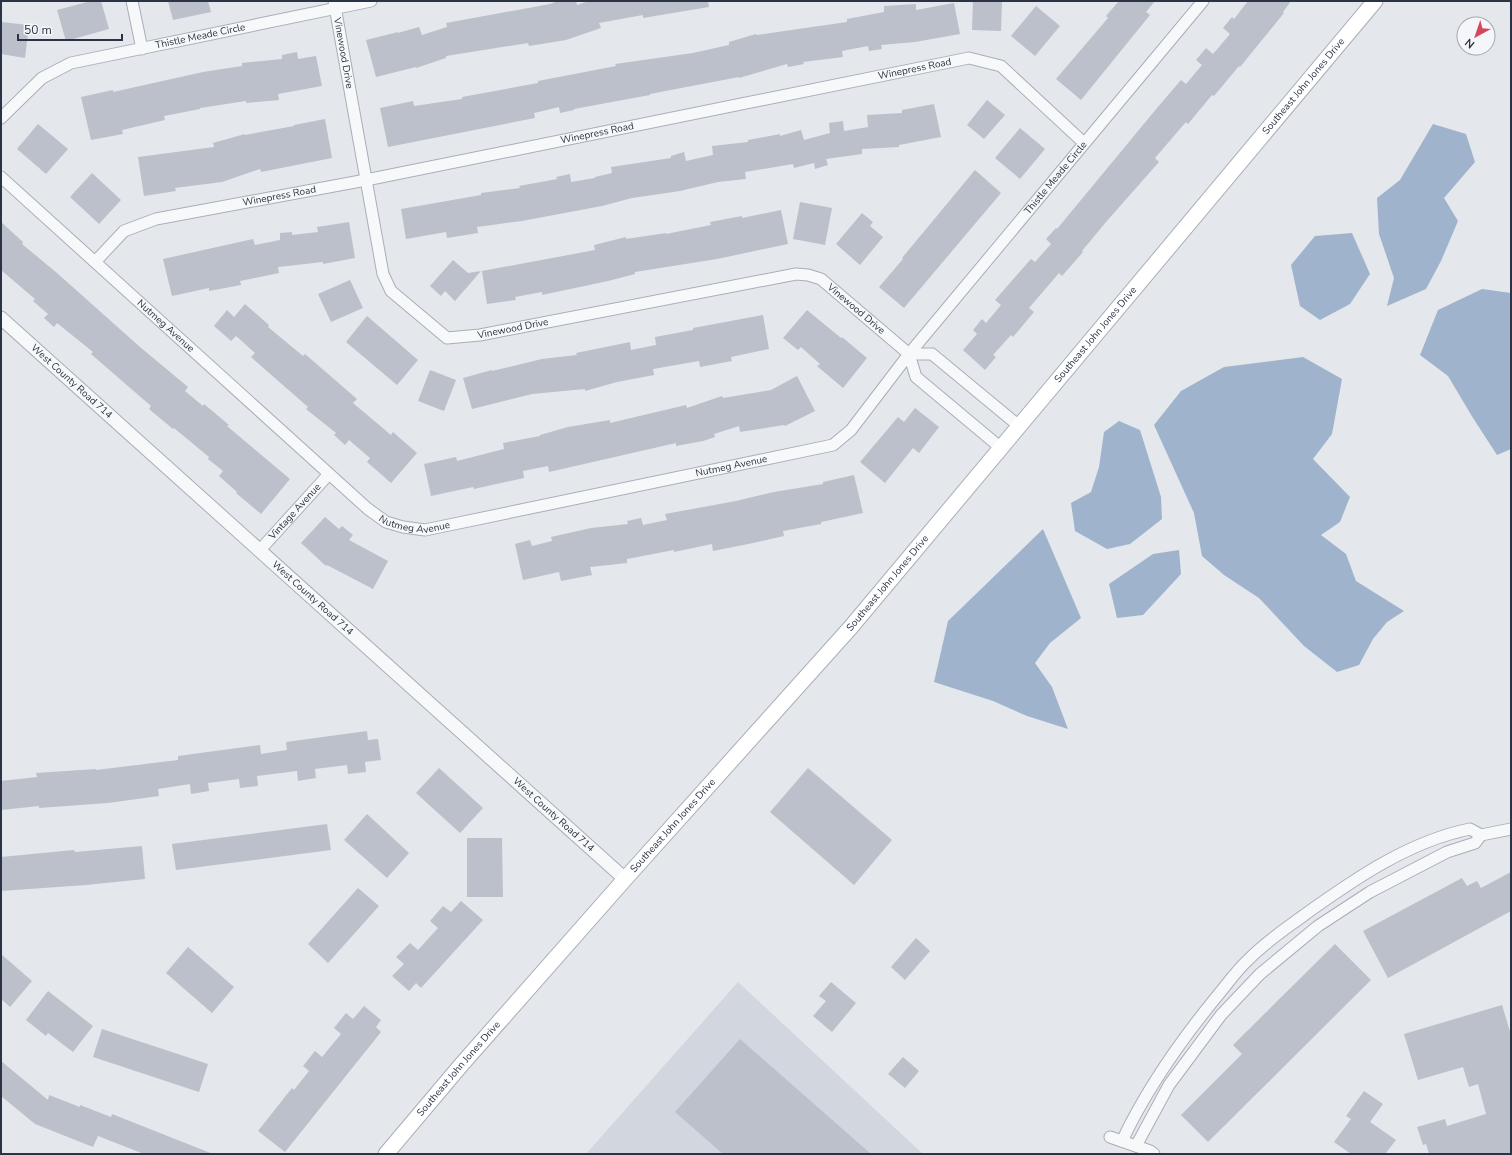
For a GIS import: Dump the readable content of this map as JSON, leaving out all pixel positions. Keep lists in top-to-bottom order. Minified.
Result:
{"streets":{"main road":["Southeast John Jones Drive"],"street":["Thistle Meade Circle","Vinewood Drive","Winepress Road","Nutmeg Avenue","West County Road 714","Vintage Avenue"]},"crossings":[["Thistle Meade Circle","Vinewood Drive"],["Thistle Meade Circle","Winepress Road"],["Thistle Meade Circle","Nutmeg Avenue"],["Vinewood Drive","Winepress Road"],["Vinewood Drive","Nutmeg Avenue"],["Winepress Road","Nutmeg Avenue"],["Southeast John Jones Drive","West County Road 714"],["Nutmeg Avenue","Vintage Avenue"],["West County Road 714","Vintage Avenue"]],"scale_bar":"50 m","north":"bottom left"}
